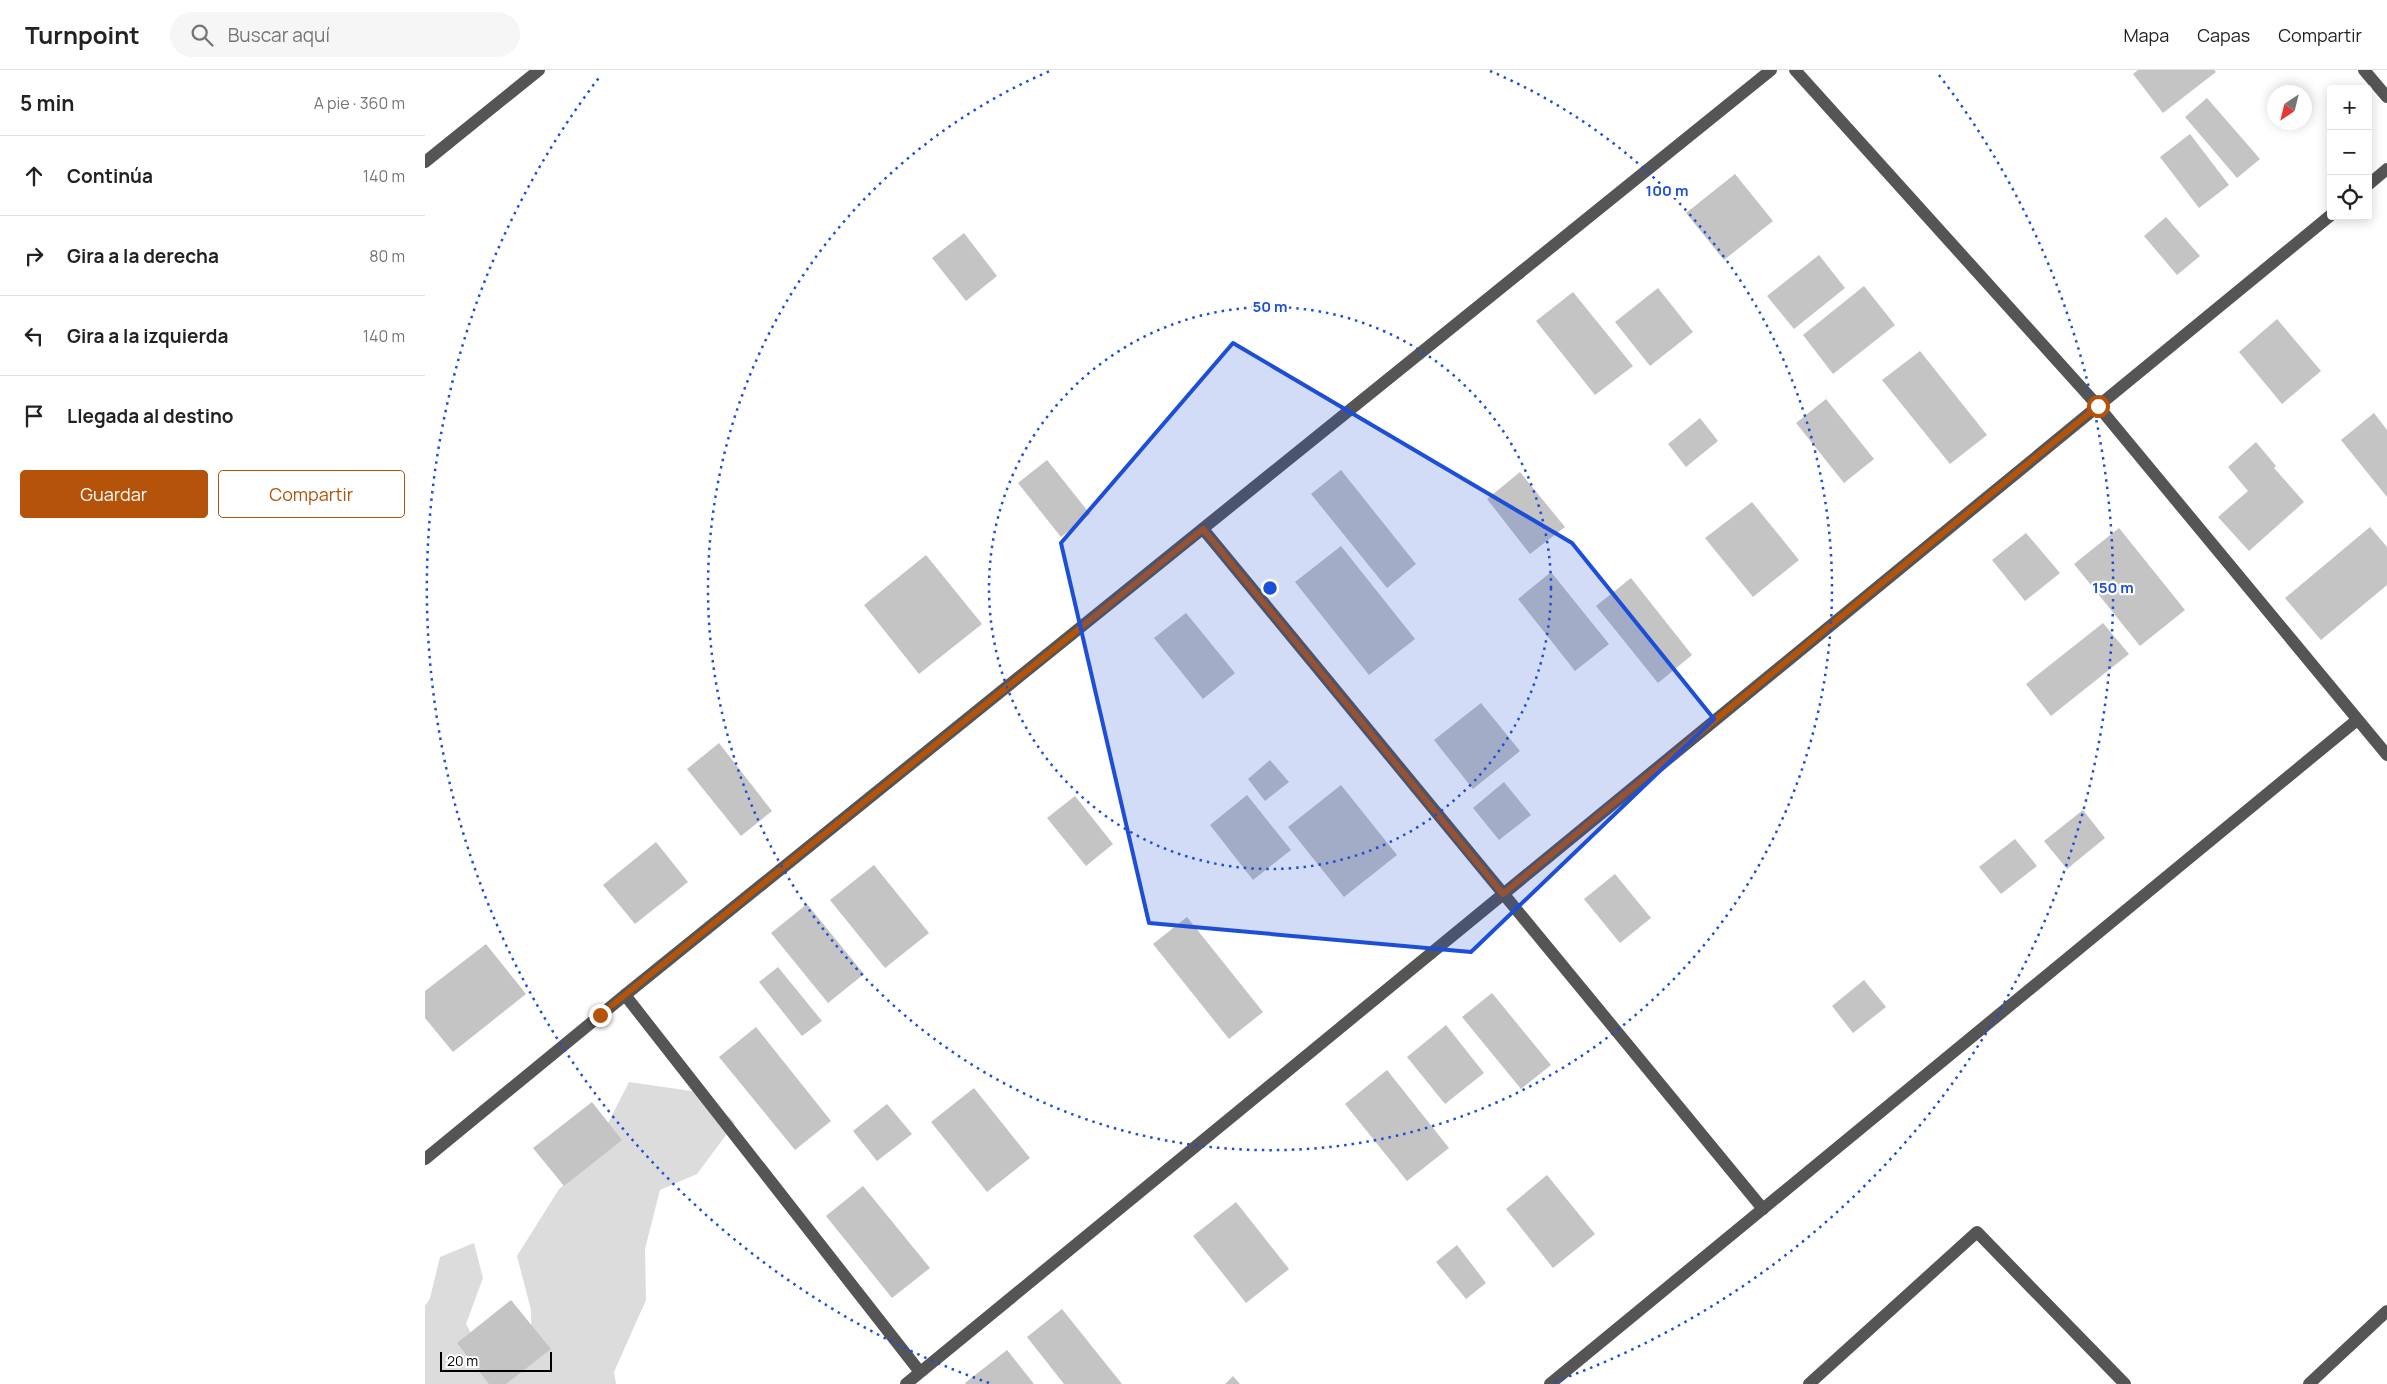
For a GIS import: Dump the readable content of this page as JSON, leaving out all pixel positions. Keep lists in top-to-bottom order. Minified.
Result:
{"scale_bar":"20 m","north":"bottom left","page":{"header":"Turnpoint","search":"Buscar aquí","nav":["Mapa","Capas","Compartir"],"heading":["5 min","A pie · 360 m"],"map_buttons":["+","−"],"list":[["Continúa","140 m"],["Gira a la derecha","80 m"],["Gira a la izquierda","140 m"],"Llegada al destino"],"buttons":["Guardar","Compartir"],"scale":"20 m"},"rings":["100 m","50 m","150 m"]}
